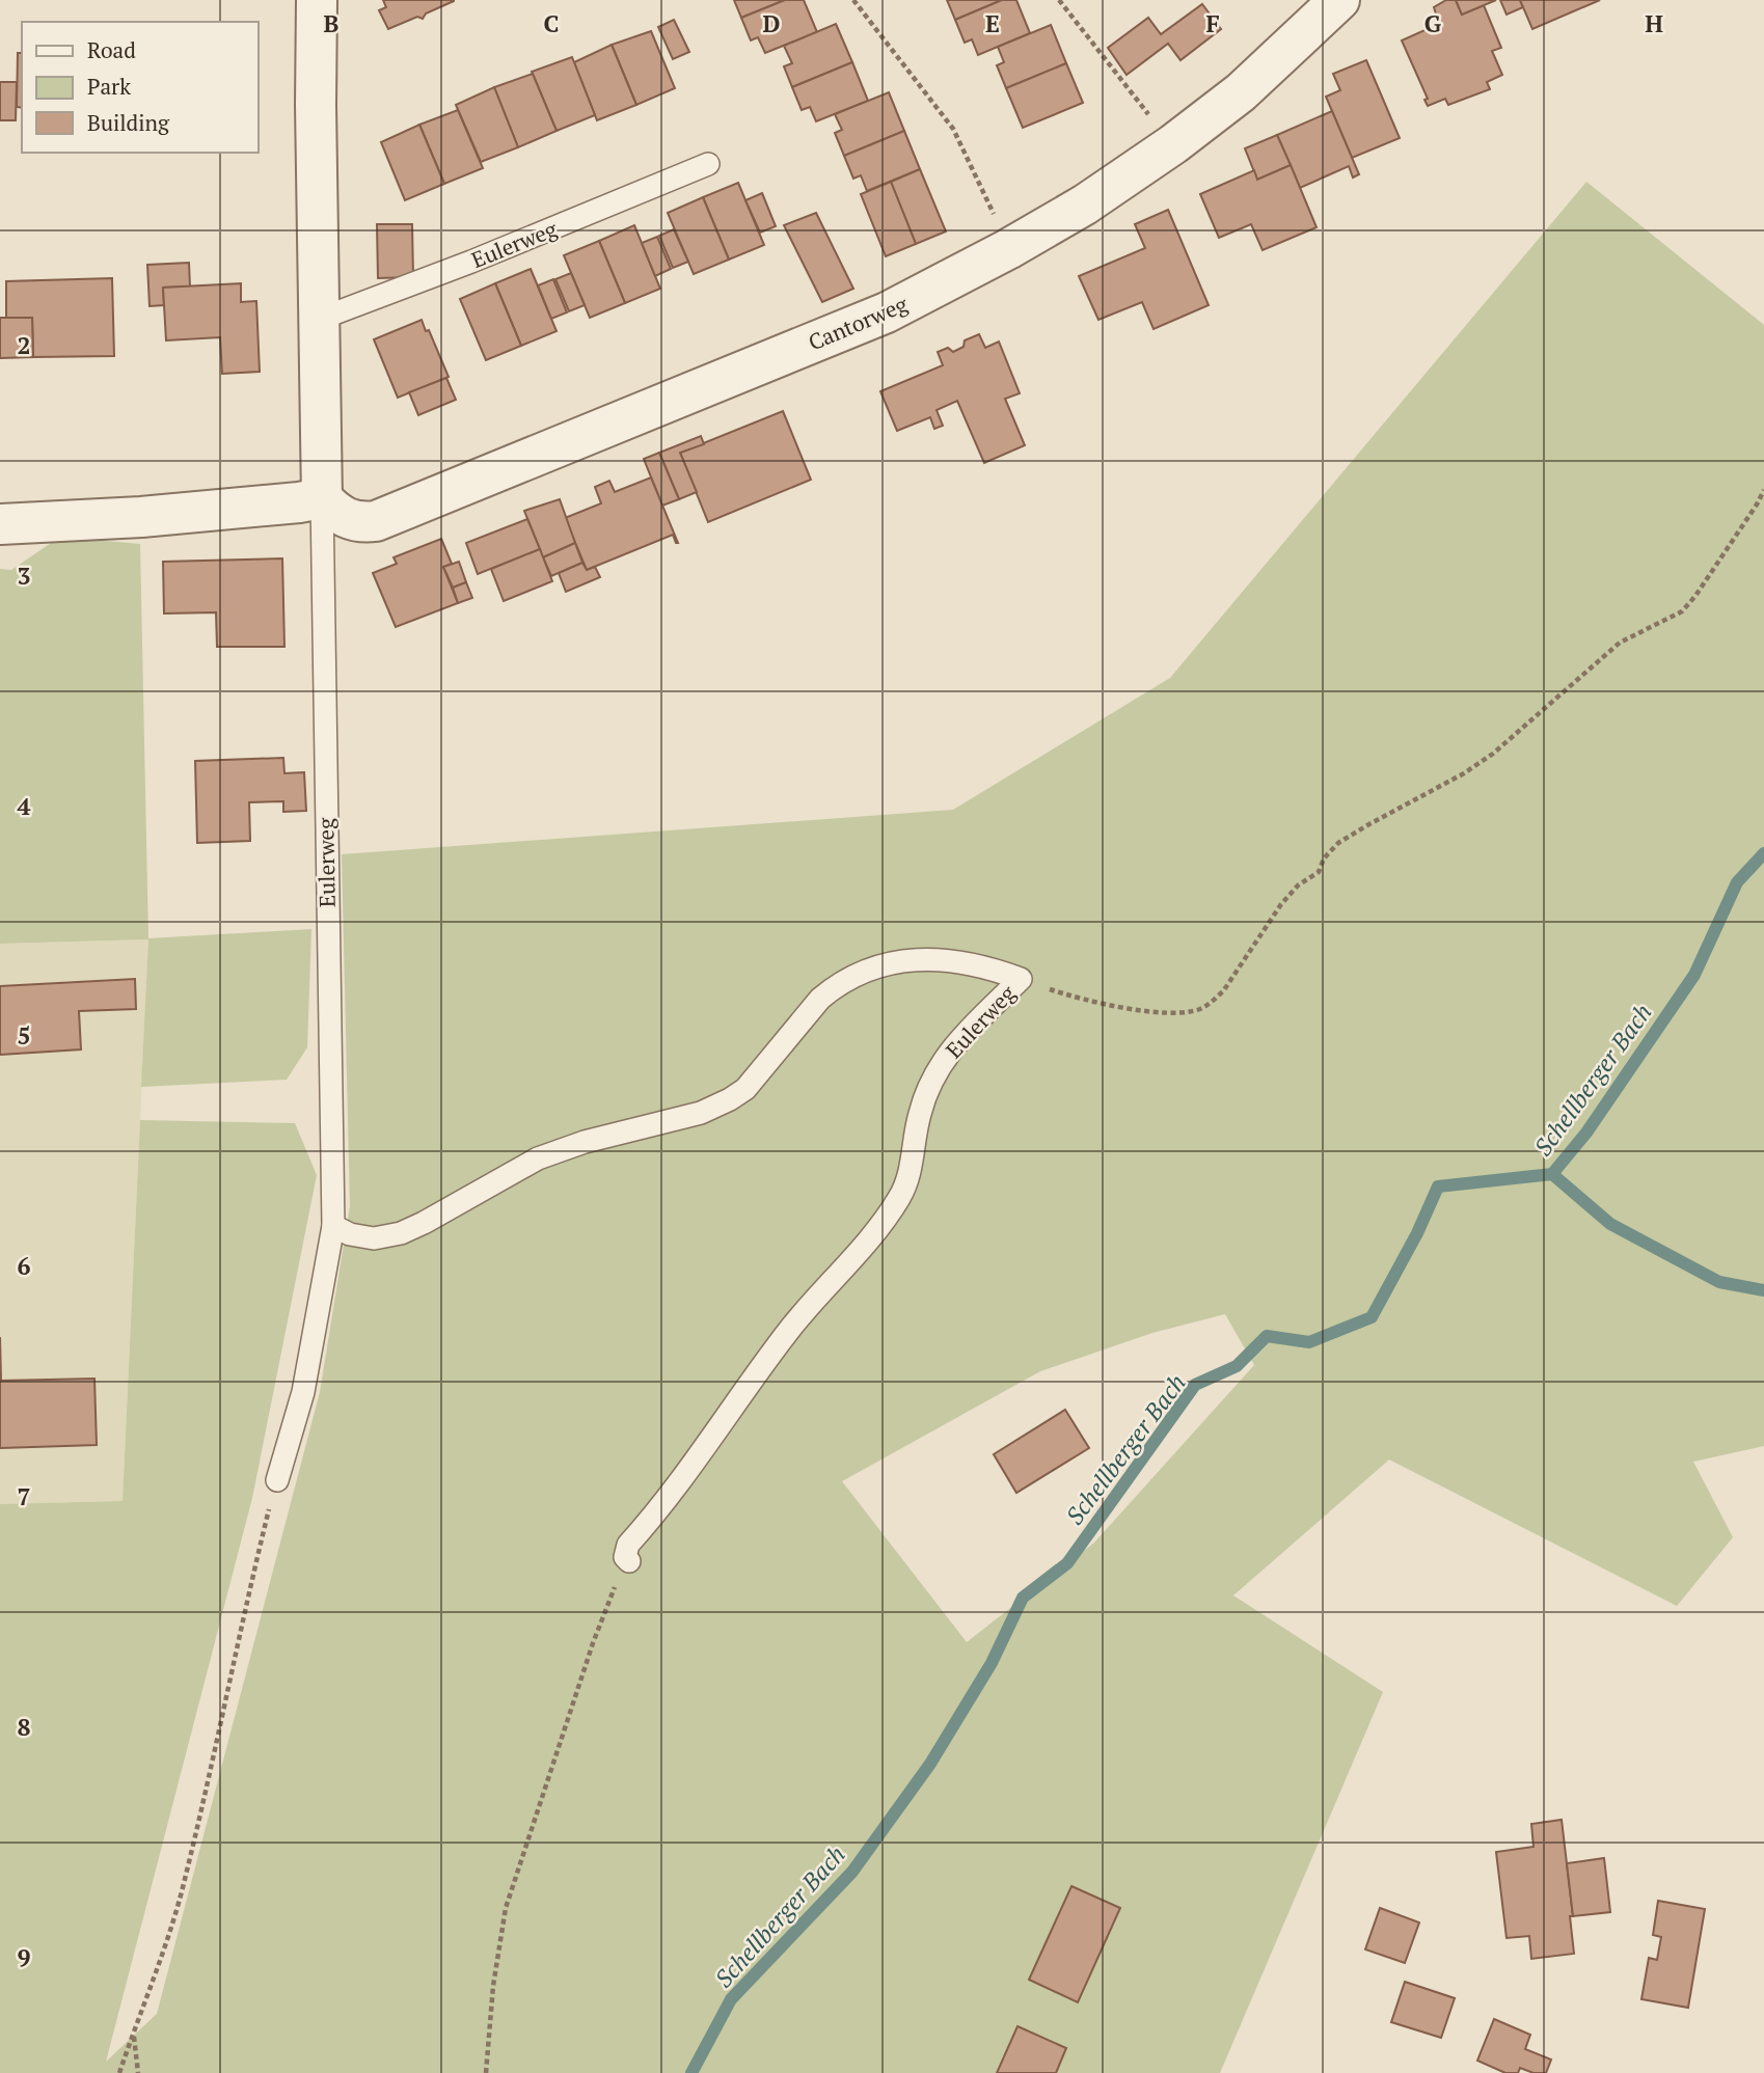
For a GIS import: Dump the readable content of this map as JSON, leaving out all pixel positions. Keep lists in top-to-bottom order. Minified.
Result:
{"streets":{"street":["Eulerweg","Cantorweg"]},"crossings":[["Eulerweg","Cantorweg"]],"water":["Schellberger Bach"],"legend":["Road","Park","Building"],"grid":{"columns":["B","C","D","E","F","G","H"],"rows":["2","3","4","5","6","7","8","9"]}}
